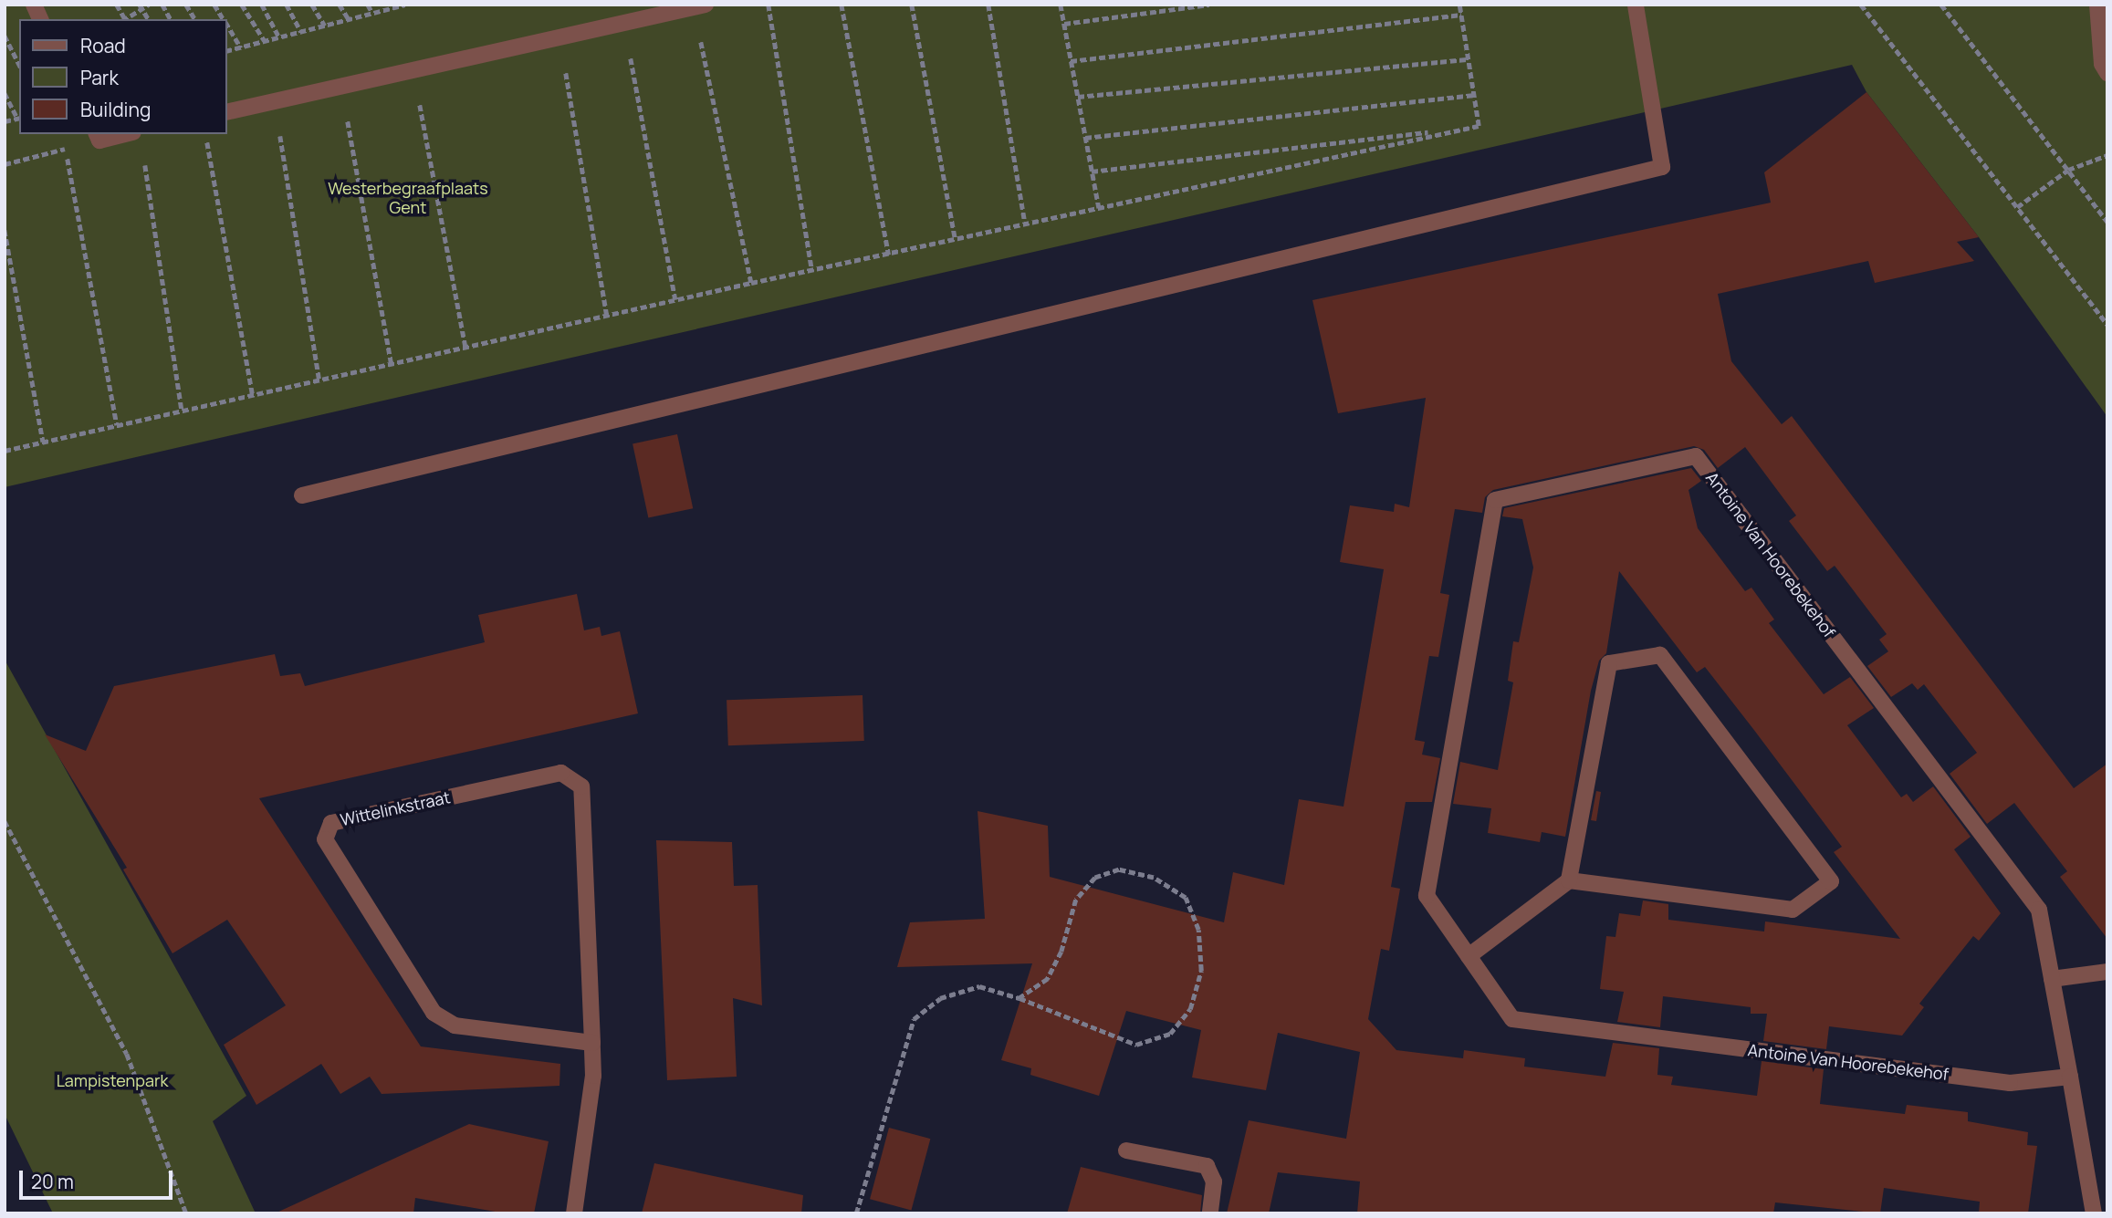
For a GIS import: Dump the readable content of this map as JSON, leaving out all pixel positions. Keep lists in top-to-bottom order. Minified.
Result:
{"streets":{"street":["Antoine Van Hoorebekehof","Wittelinkstraat"]},"parks":["Westerbegraafplaats Gent","Lampistenpark"],"legend":["Road","Park","Building"],"scale_bar":"20 m"}
